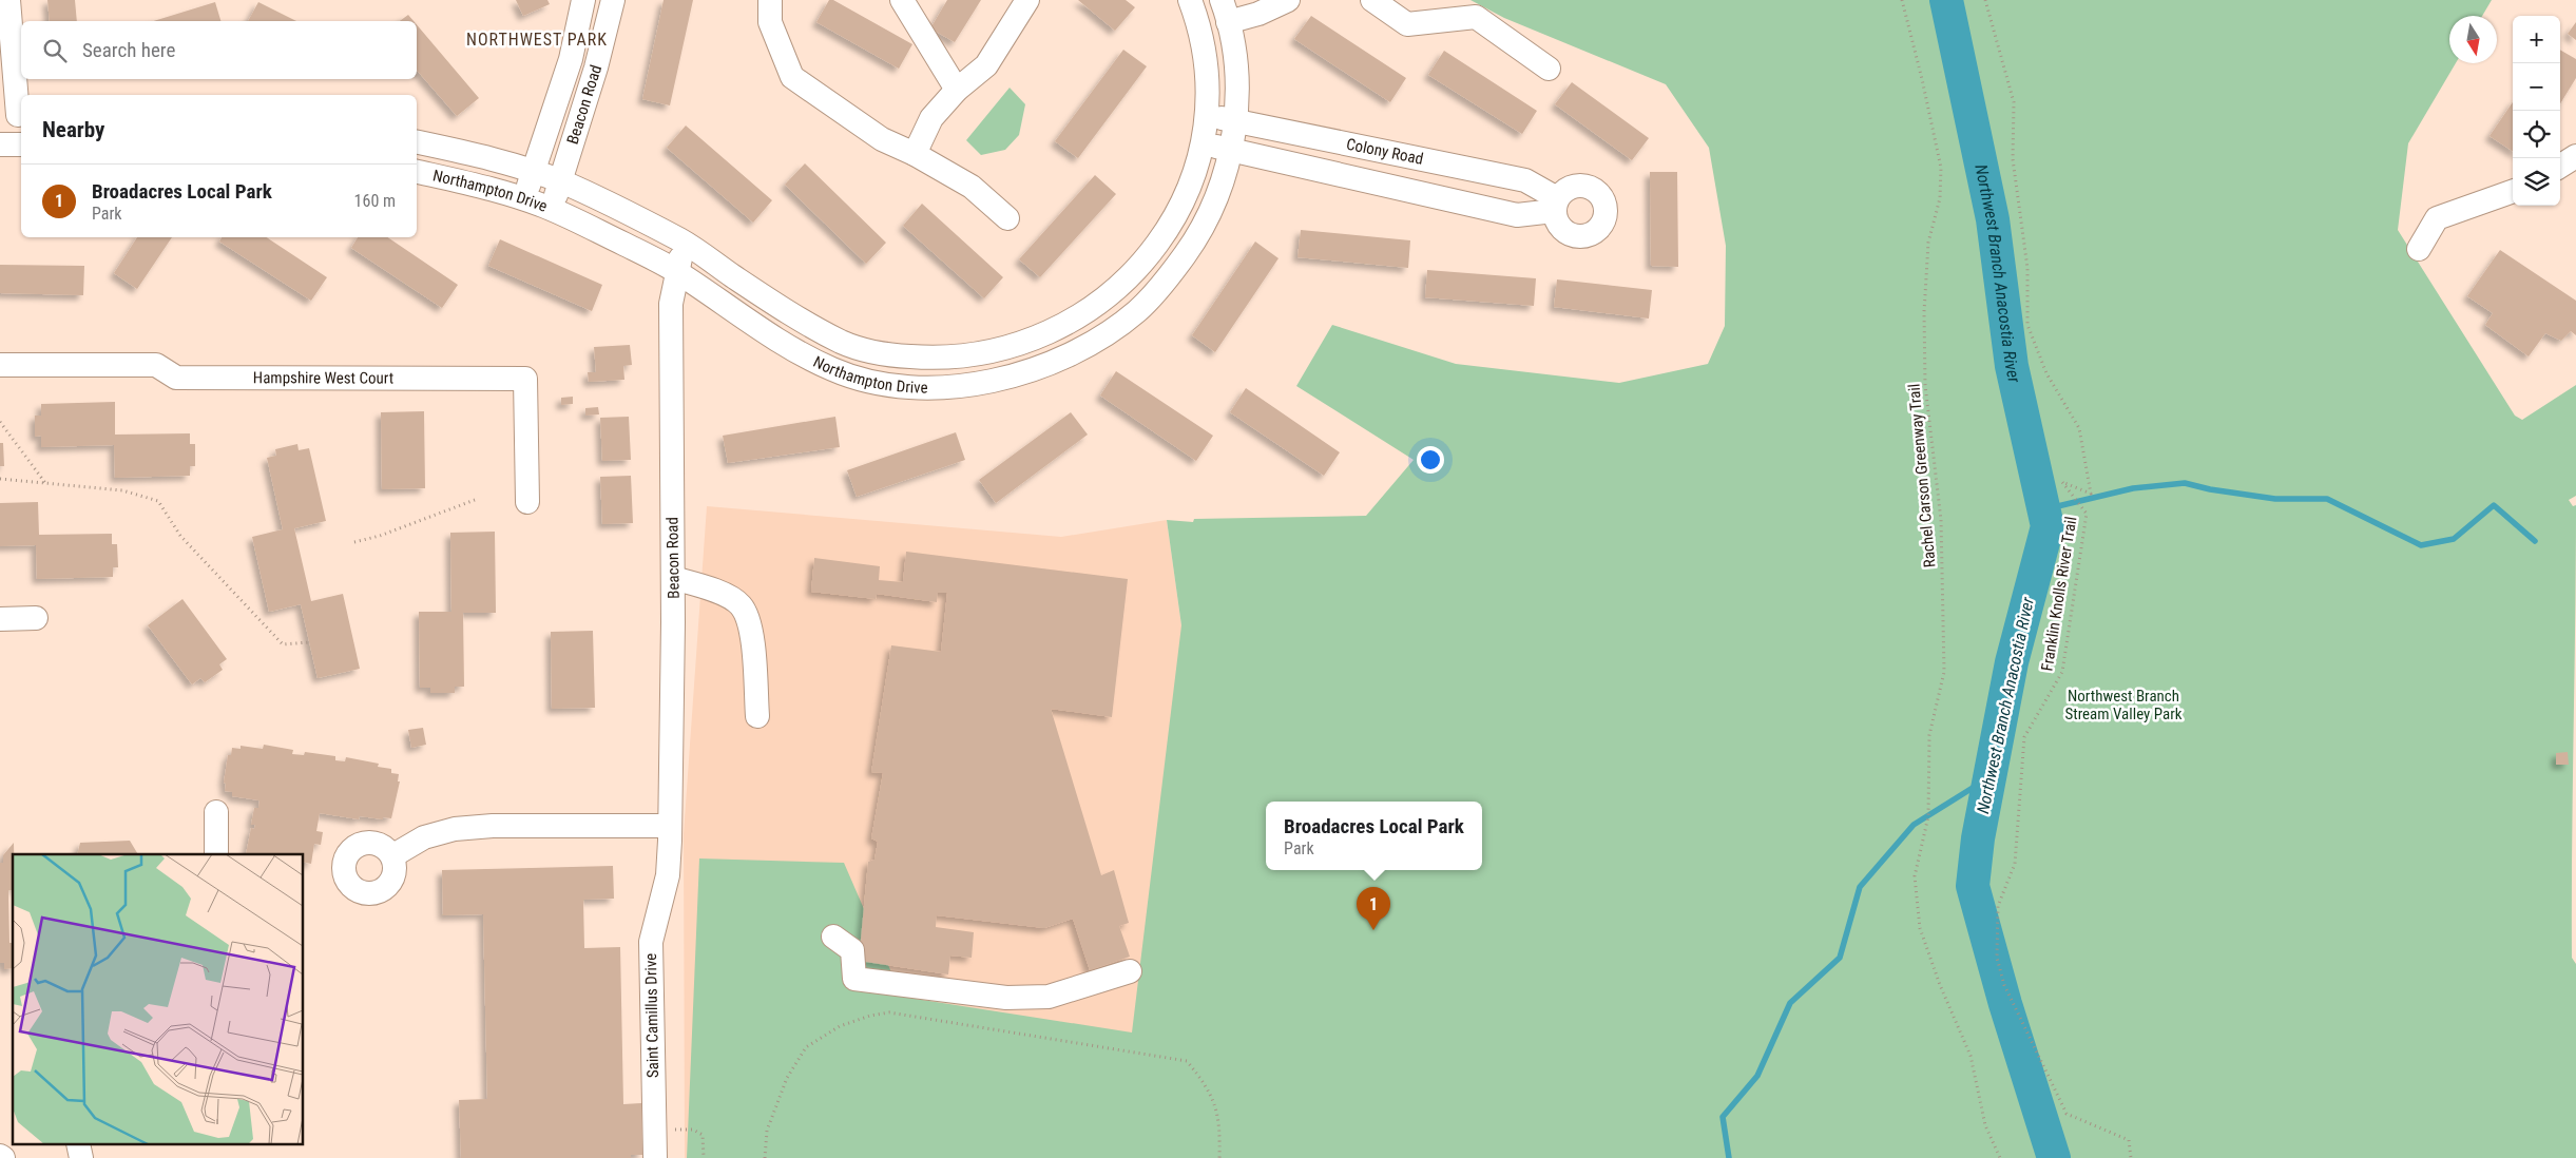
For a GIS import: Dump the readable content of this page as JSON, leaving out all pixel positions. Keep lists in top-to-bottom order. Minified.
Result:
{"streets":{"street":["Beacon Road","Colony Road","Northampton Drive","Hampshire West Court","Saint Camillus Drive"],"path":["Rachel Carson Greenway Trail","Franklin Knolls River Trail"]},"crossings":[["Beacon Road","Northampton Drive"],["Beacon Road","Saint Camillus Drive"],["Colony Road","Northampton Drive"]],"districts":["NORTHWEST PARK"],"water":["Northwest Branch Anacostia River"],"parks":["Northwest Branch Stream Valley Park"],"north":"bottom","page":{"map_buttons":["+","−"],"search":"Search here","heading":"Nearby","list":[{"mark":"1","name":"Broadacres Local Park","note":"Park","value":"160 m"}],"popup":["Broadacres Local Park","Park"],"pins":"1"}}
